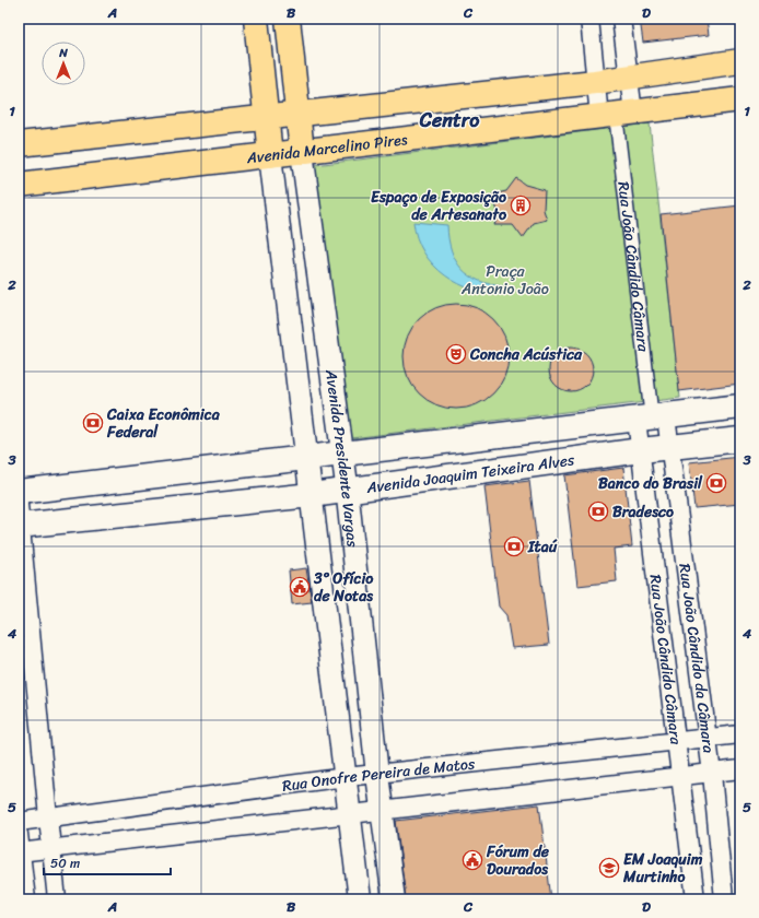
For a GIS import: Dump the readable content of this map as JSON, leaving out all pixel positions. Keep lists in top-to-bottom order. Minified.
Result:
{"streets":{"main road":["Avenida Marcelino Pires","Avenida Presidente Vargas","Avenida Joaquim Teixeira Alves"],"street":["Rua João Cândido Câmara","Rua João Cândido da Câmara","Rua Onofre Pereira de Matos"]},"crossings":[["Avenida Marcelino Pires","Rua João Cândido Câmara"],["Avenida Marcelino Pires","Avenida Presidente Vargas"],["Rua João Cândido Câmara","Avenida Joaquim Teixeira Alves"],["Rua João Cândido Câmara","Rua João Cândido da Câmara"],["Rua João Cândido Câmara","Rua Onofre Pereira de Matos"],["Avenida Presidente Vargas","Avenida Joaquim Teixeira Alves"],["Avenida Presidente Vargas","Rua Onofre Pereira de Matos"],["Avenida Joaquim Teixeira Alves","Rua João Cândido da Câmara"],["Rua João Cândido da Câmara","Rua Onofre Pereira de Matos"]],"districts":["Centro"],"parks":["Praça Antonio João"],"places":{"building":["Espaço de Exposição de Artesanato"],"theatre":["Concha Acústica"],"bank":["Caixa Econômica Federal","Banco do Brasil","Bradesco","Itaú"],"public building":["3° Ofício de Notas","Fórum de Dourados"],"school or university":["EM Joaquim Murtinho"]},"scale_bar":"50 m","north":"top","grid":{"columns":["A","B","C","D"],"rows":["1","2","3","4","5"]}}
